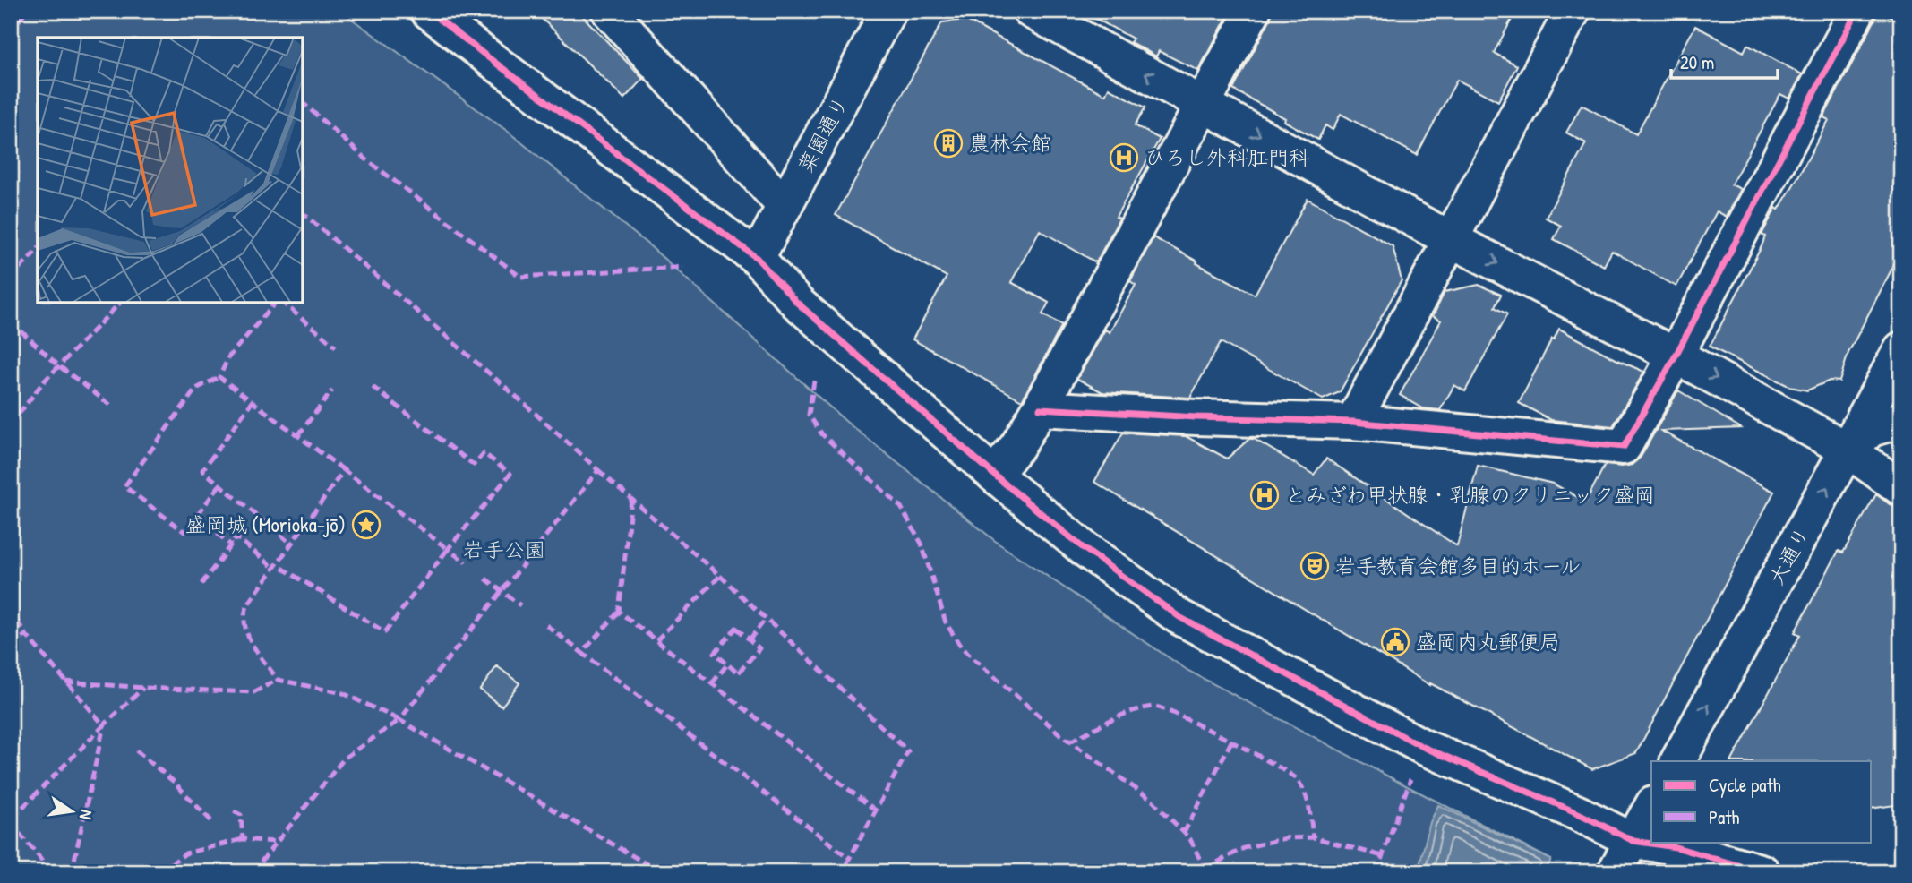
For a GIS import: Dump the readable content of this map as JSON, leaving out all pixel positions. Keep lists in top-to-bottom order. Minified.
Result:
{"streets":{"street":["菜園通り","大通り"]},"one_way":["大通り"],"parks":["岩手公園"],"places":{"building":["農林会館"],"hospital":["ひろし外科肛門科","とみざわ甲状腺・乳腺のクリニック盛岡"],"place":["盛岡城 (Morioka-jō)"],"theatre":["岩手教育会館多目的ホール"],"public building":["盛岡内丸郵便局"]},"legend":["Cycle path","Path"],"scale_bar":"20 m","north":"right"}
